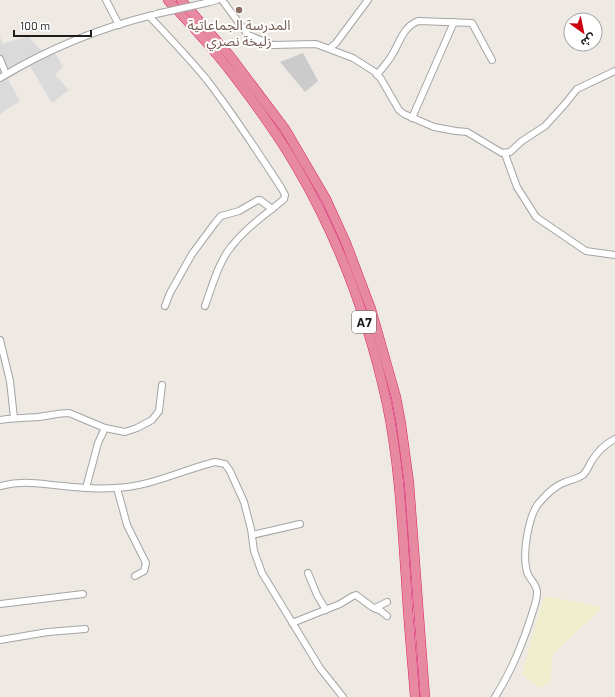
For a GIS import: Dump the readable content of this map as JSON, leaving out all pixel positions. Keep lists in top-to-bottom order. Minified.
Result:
{"streets":{"highway":["A7"]},"places":["المدرسة الجماعاتية زليخة نصري"],"scale_bar":"100 m","north":"bottom right"}
